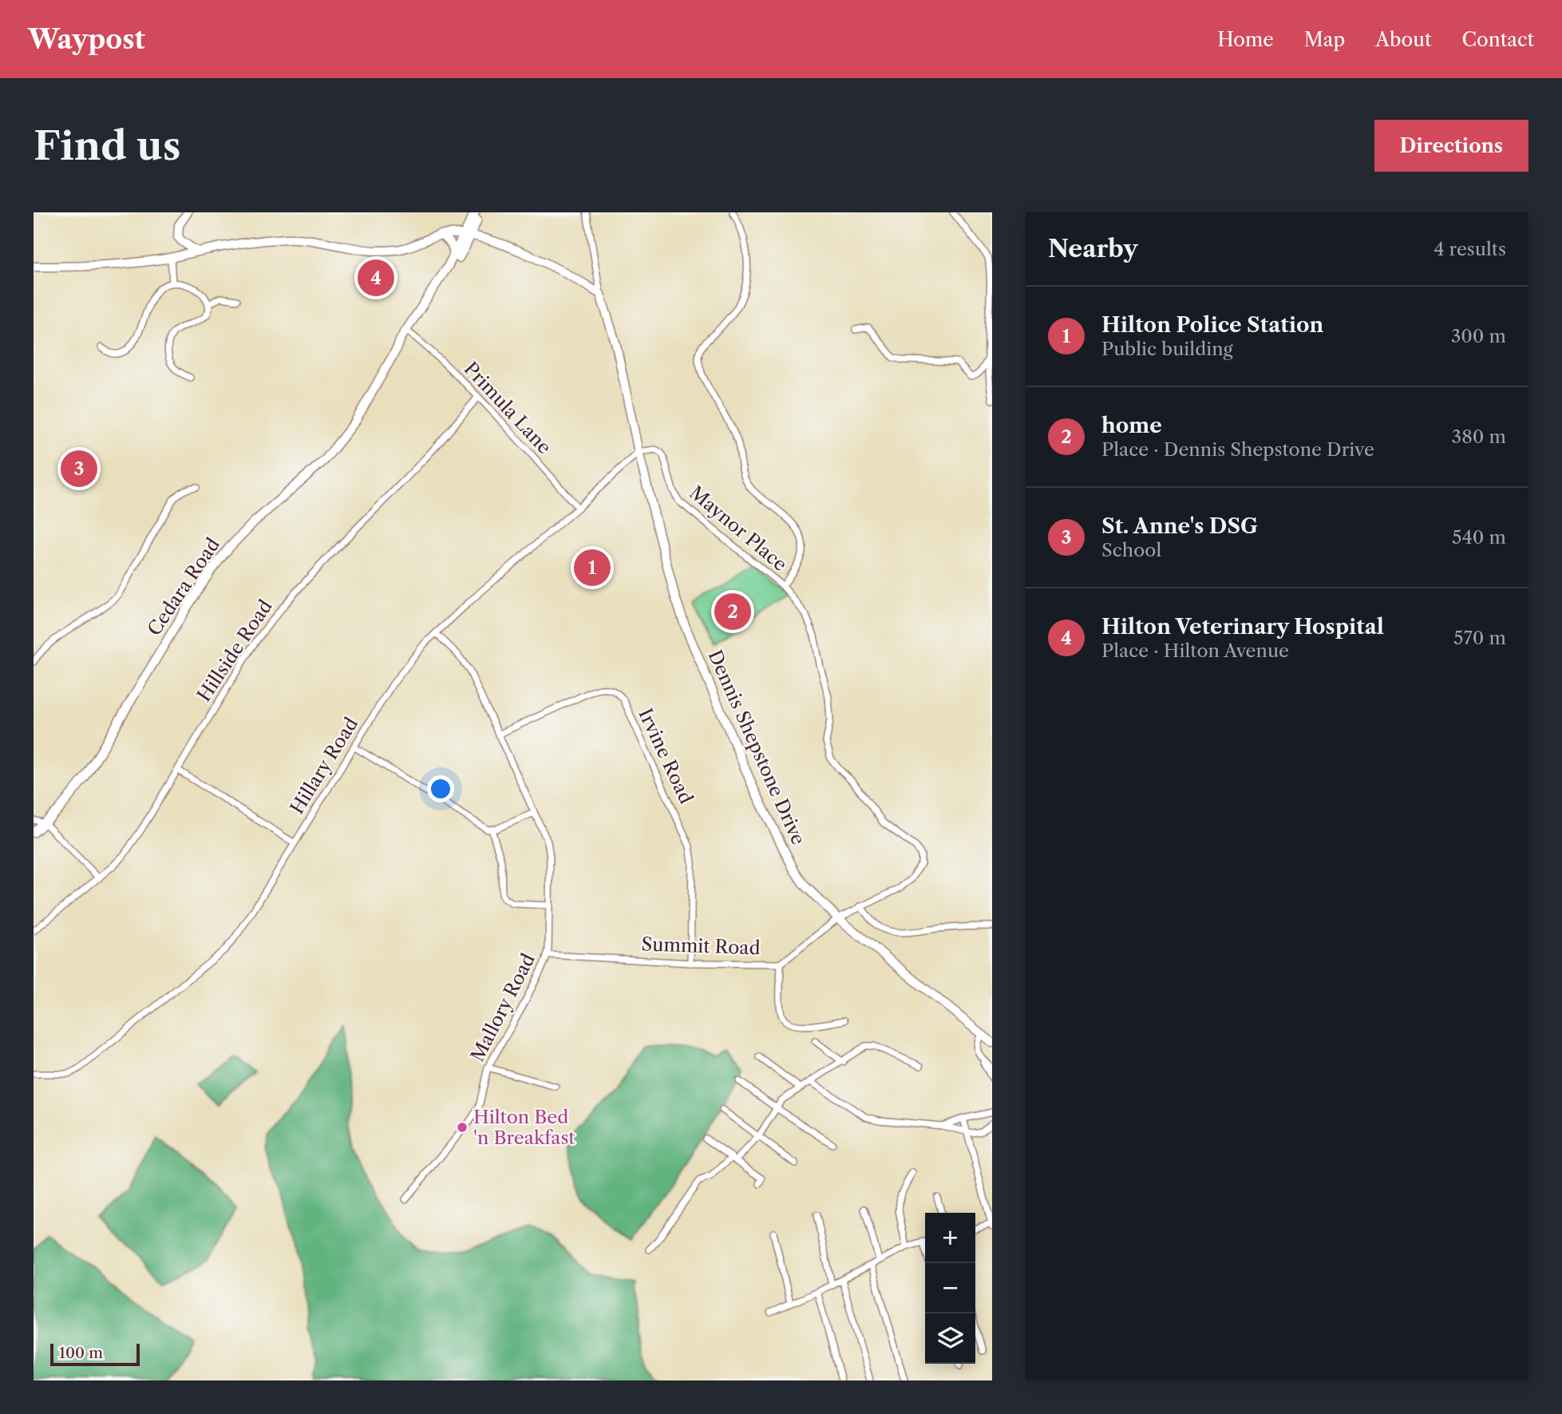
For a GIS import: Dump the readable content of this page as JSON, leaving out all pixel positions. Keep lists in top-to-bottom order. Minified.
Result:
{"streets":{"street":["Primula Lane","Maynor Place","Cedara Road","Hillside Road","Dennis Shepstone Drive","Irvine Road","Hillary Road","Summit Road","Mallory Road"]},"crossings":[["Primula Lane","Cedara Road"],["Primula Lane","Hillside Road"],["Primula Lane","Hillary Road"],["Maynor Place","Dennis Shepstone Drive"],["Maynor Place","Hillary Road"],["Maynor Place","Summit Road"],["Dennis Shepstone Drive","Hillary Road"],["Dennis Shepstone Drive","Summit Road"],["Irvine Road","Summit Road"],["Irvine Road","Mallory Road"],["Hillary Road","Mallory Road"],["Summit Road","Mallory Road"]],"places":["Hilton Bed 'n Breakfast"],"scale_bar":"100 m","page":{"header":"Waypost","nav":["Home","Map","About","Contact"],"buttons":"Directions","title":"Find us","heading":["Nearby","4 results"],"pins":["4","3","1","2"],"list":[{"mark":"1","name":"Hilton Police Station","note":"Public building","value":"300 m"},{"mark":"2","name":"home","note":"Place · Dennis Shepstone Drive","value":"380 m"},{"mark":"3","name":"St. Anne's DSG","note":"School","value":"540 m"},{"mark":"4","name":"Hilton Veterinary Hospital","note":"Place · Hilton Avenue","value":"570 m"}],"map_buttons":["+","−"],"scale":"100 m"}}
